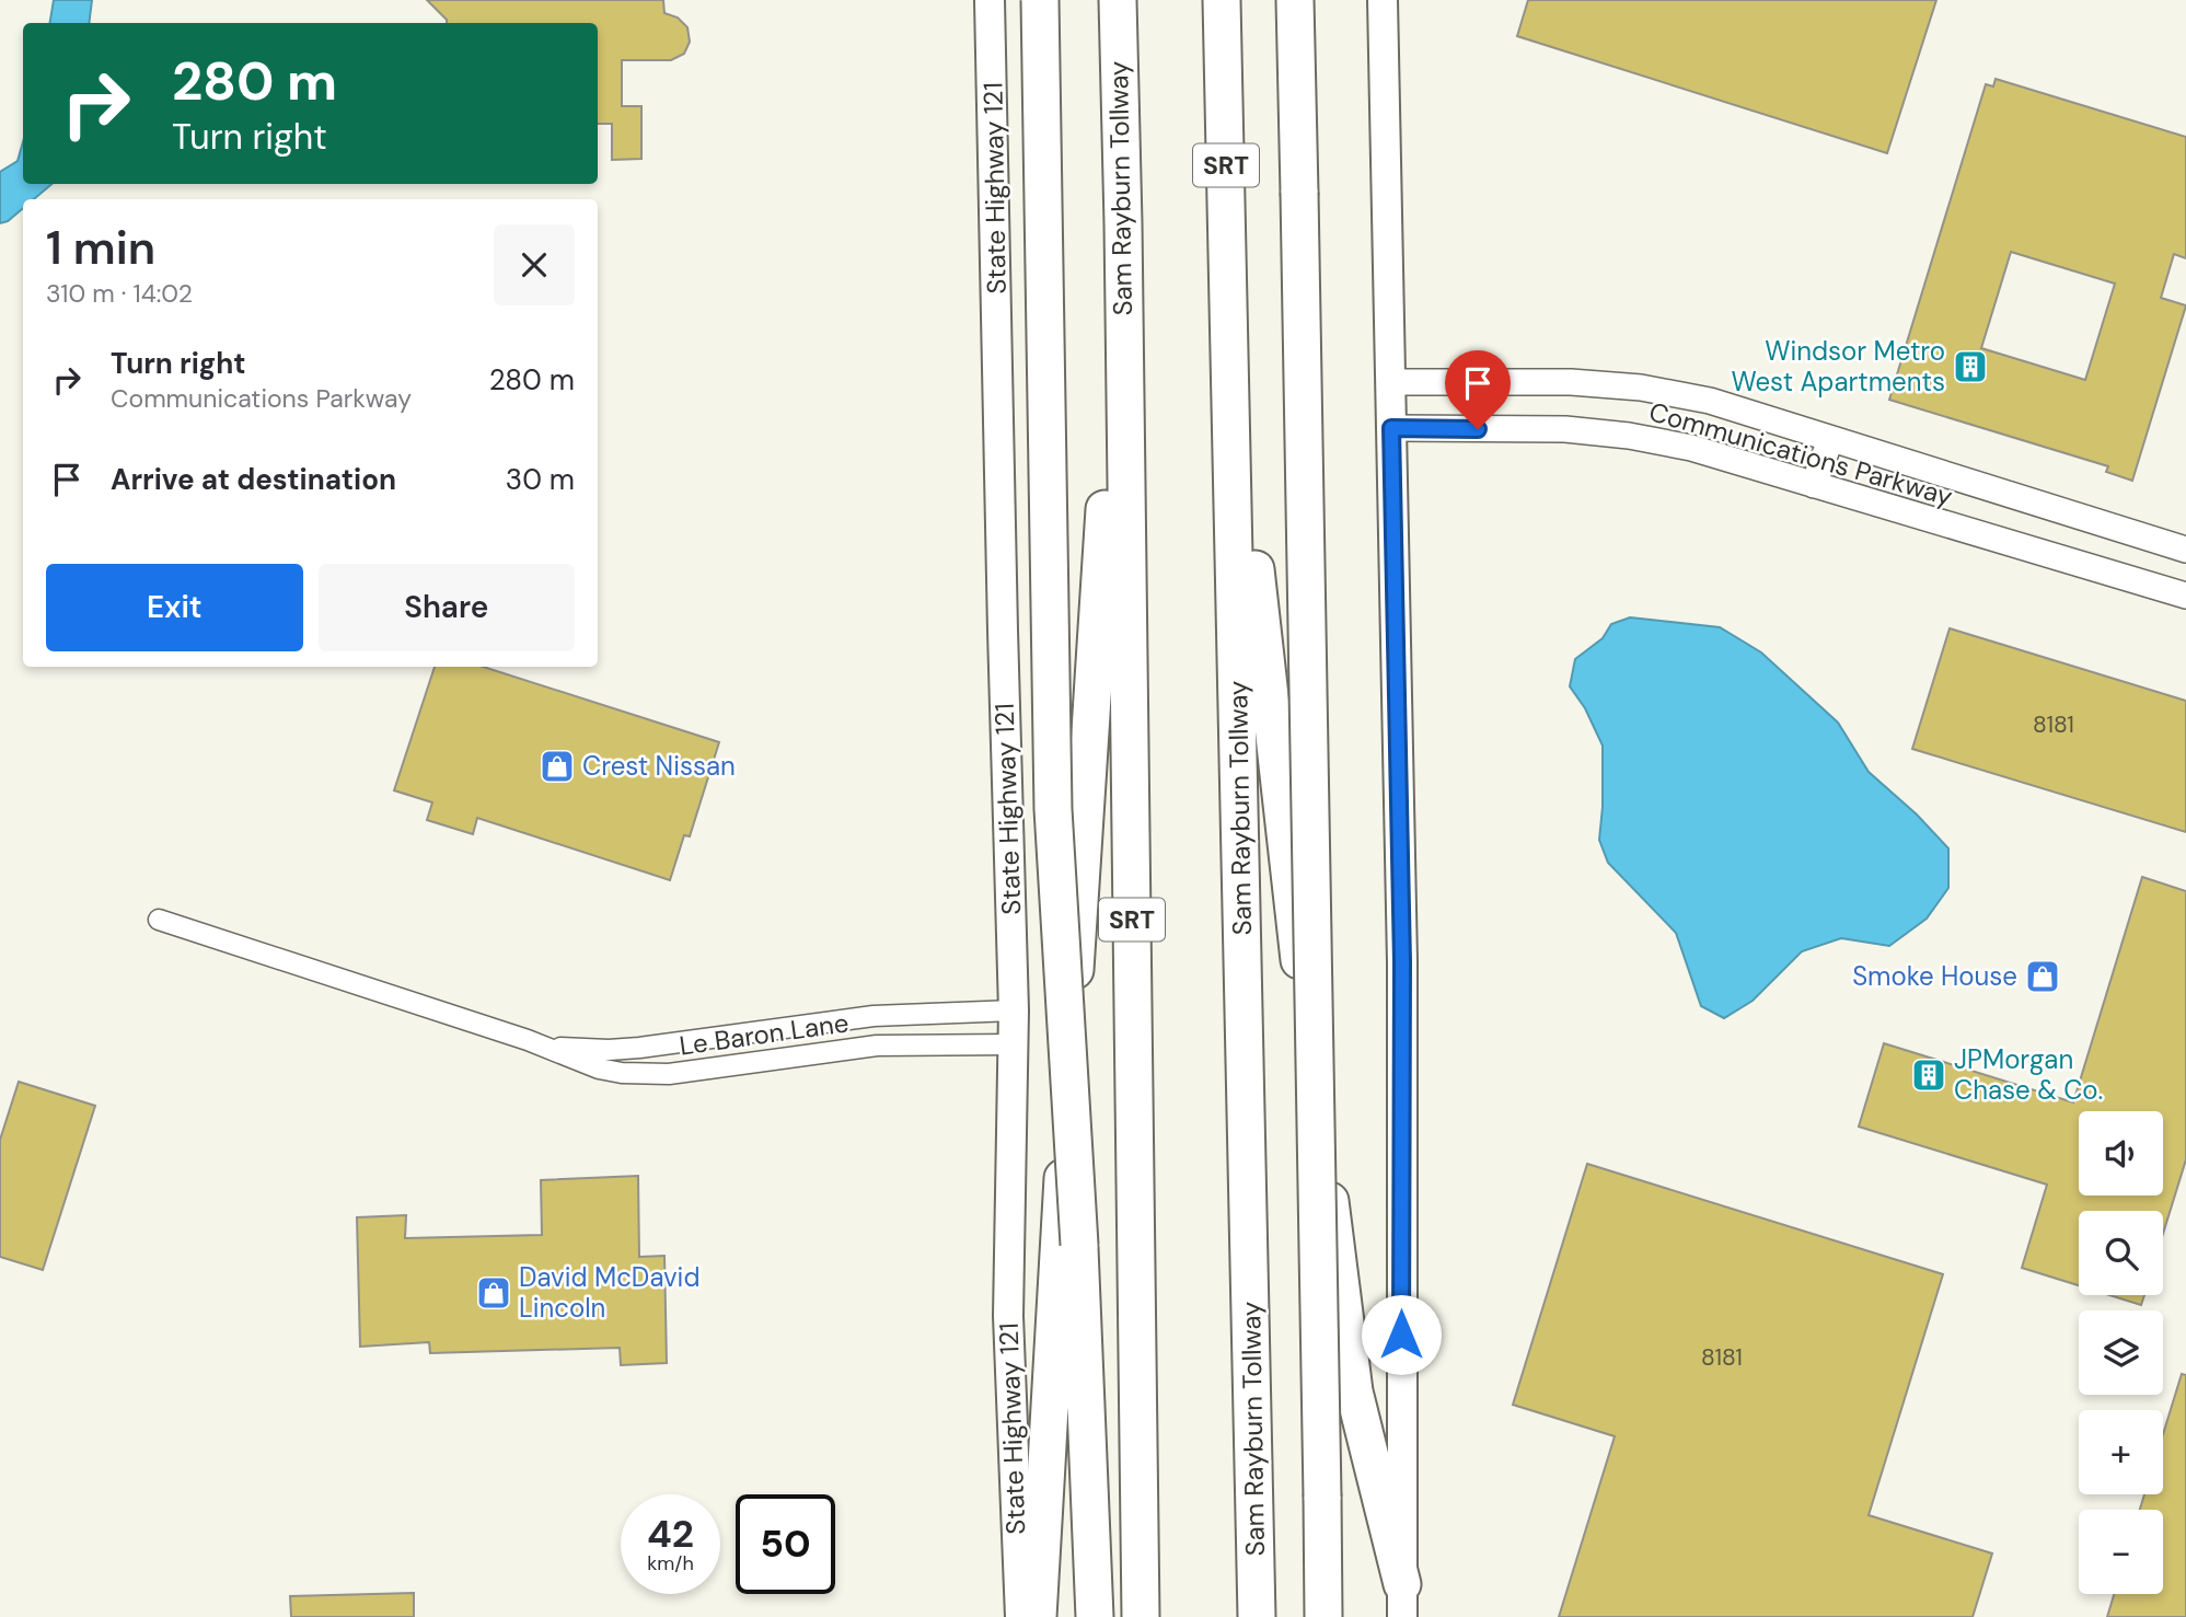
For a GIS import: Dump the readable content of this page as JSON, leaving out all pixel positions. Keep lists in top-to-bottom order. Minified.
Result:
{"streets":{"highway":["SRT","Sam Rayburn Tollway"],"main road":["State Highway 121"],"street":["Communications Parkway","Le Baron Lane"]},"crossings":[["State Highway 121","Le Baron Lane"]],"places":{"building":["Windsor Metro West Apartments","JPMorgan Chase & Co."],"shop":["Crest Nissan","Smoke House","David McDavid Lincoln"]},"house_numbers":["8181","8181"],"page":{"turn":["280 m","Turn right"],"heading":["1 min","310 m · 14:02"],"list":[{"name":"Turn right","note":"Communications Parkway","value":"280 m"},{"name":"Arrive at destination","value":"30 m"}],"buttons":["Exit","Share"],"map_buttons":["+","−"],"speed":"42 km/h","limit":"50"}}
